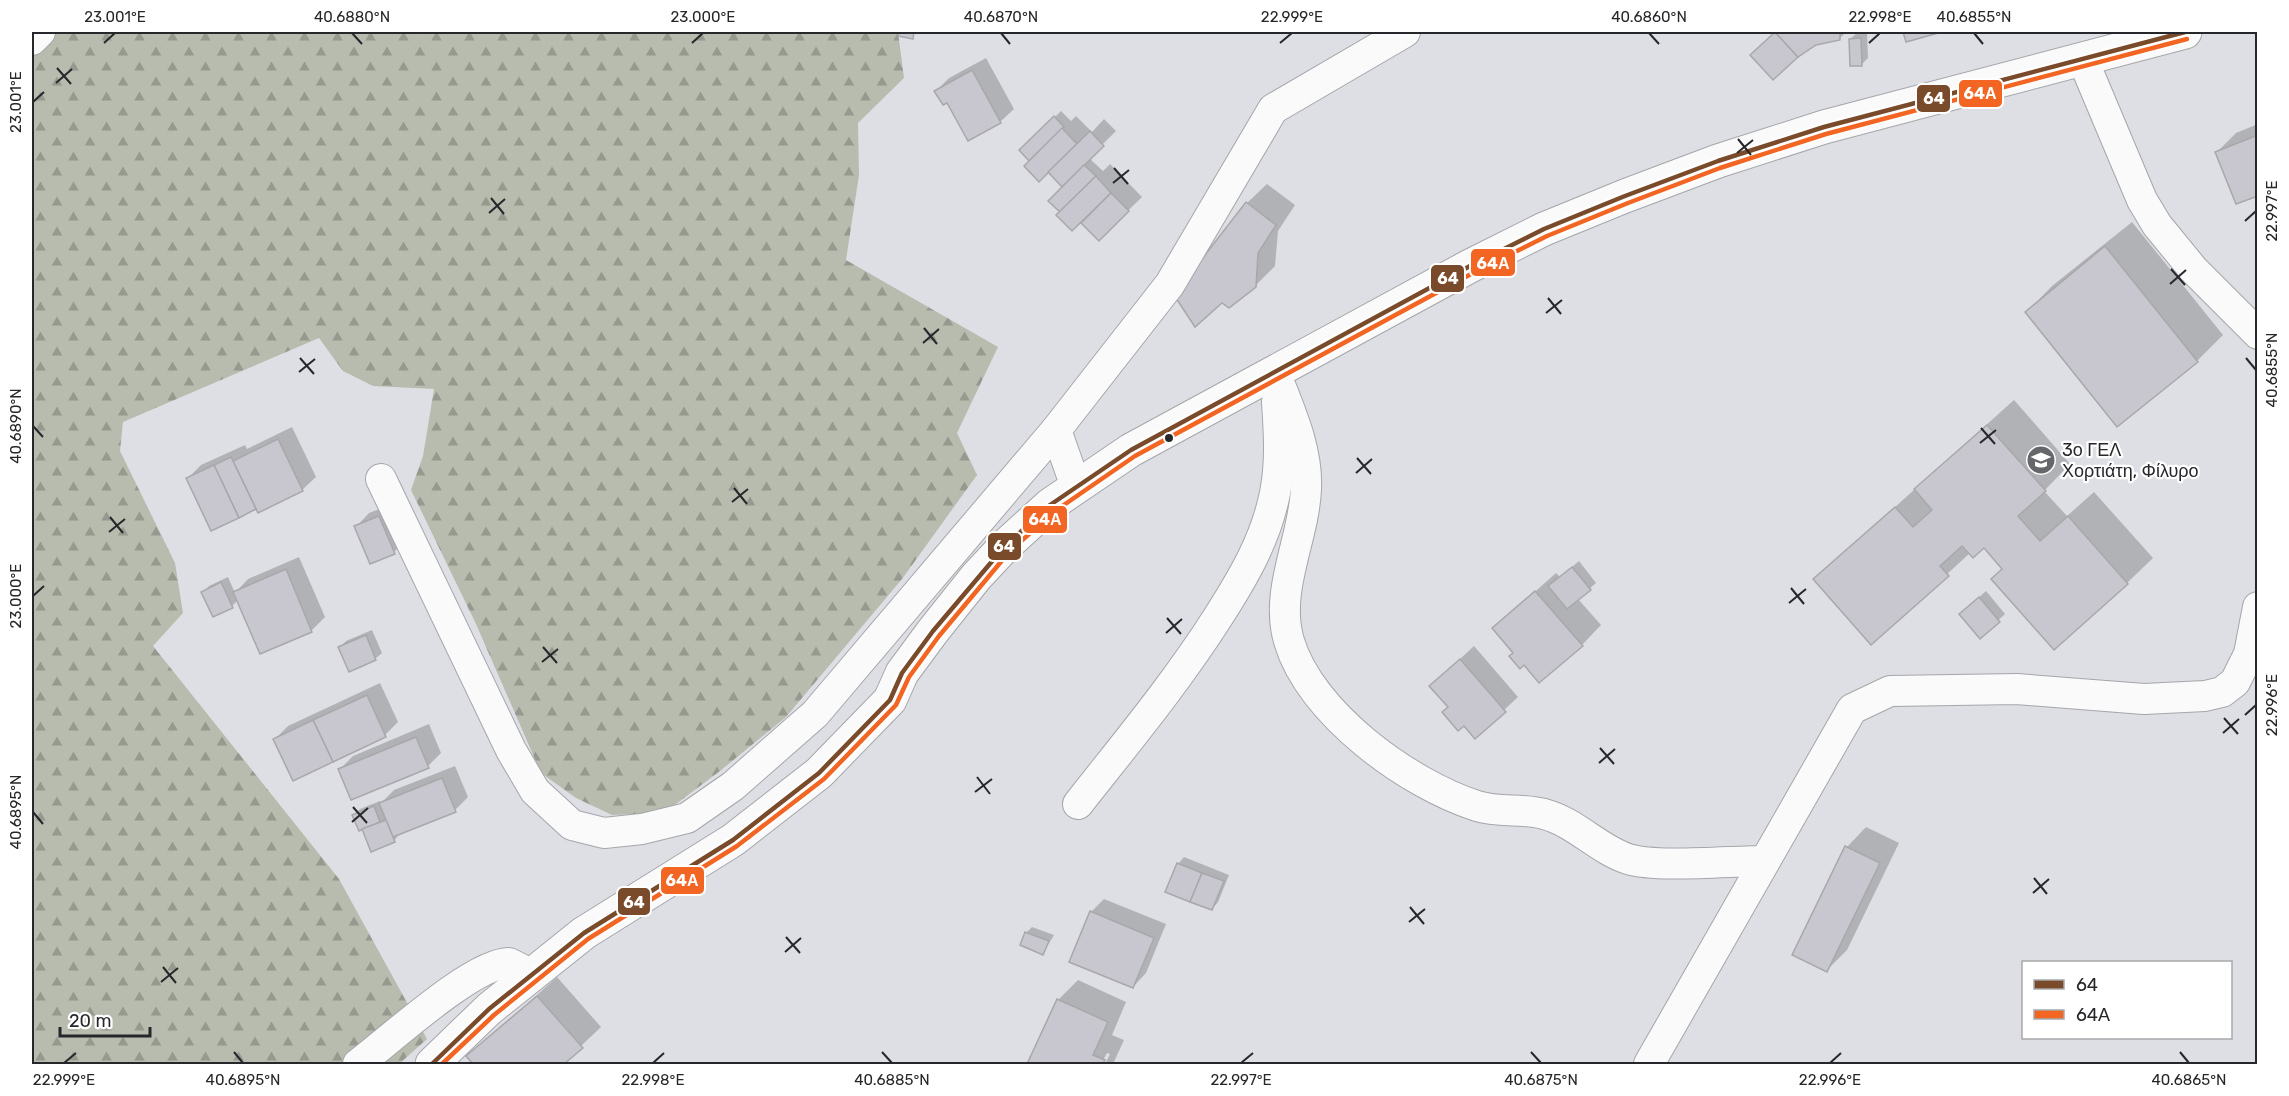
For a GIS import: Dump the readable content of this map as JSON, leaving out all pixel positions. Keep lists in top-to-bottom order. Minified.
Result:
{"places":{"school or university":["3ο ΓΕΛ Χορτιάτη, Φίλυρο"]},"lines":["transit line 64","transit line 64Α"],"legend":["64","64Α"],"scale_bar":"20 m","coordinates":["23.001°E","40.6880°N","23.000°E","40.6870°N","22.999°E","40.6860°N","22.998°E","40.6855°N","22.997°E","40.6890°N","22.996°E","40.6895°N","40.6885°N","40.6875°N","40.6865°N"]}
